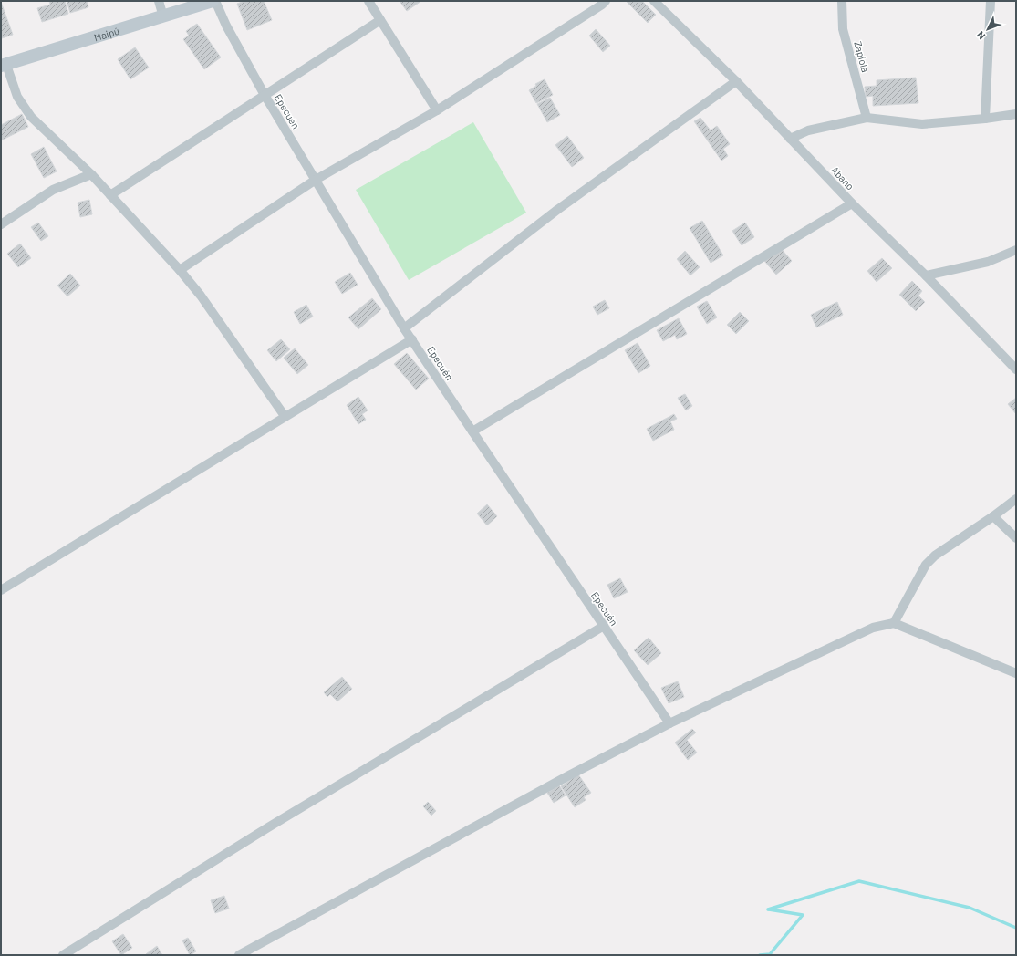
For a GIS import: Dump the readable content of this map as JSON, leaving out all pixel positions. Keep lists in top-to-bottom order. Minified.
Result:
{"streets":{"main road":["Maipú"],"street":["Zapiola","Epecuén","Abano"]},"north":"bottom left"}
